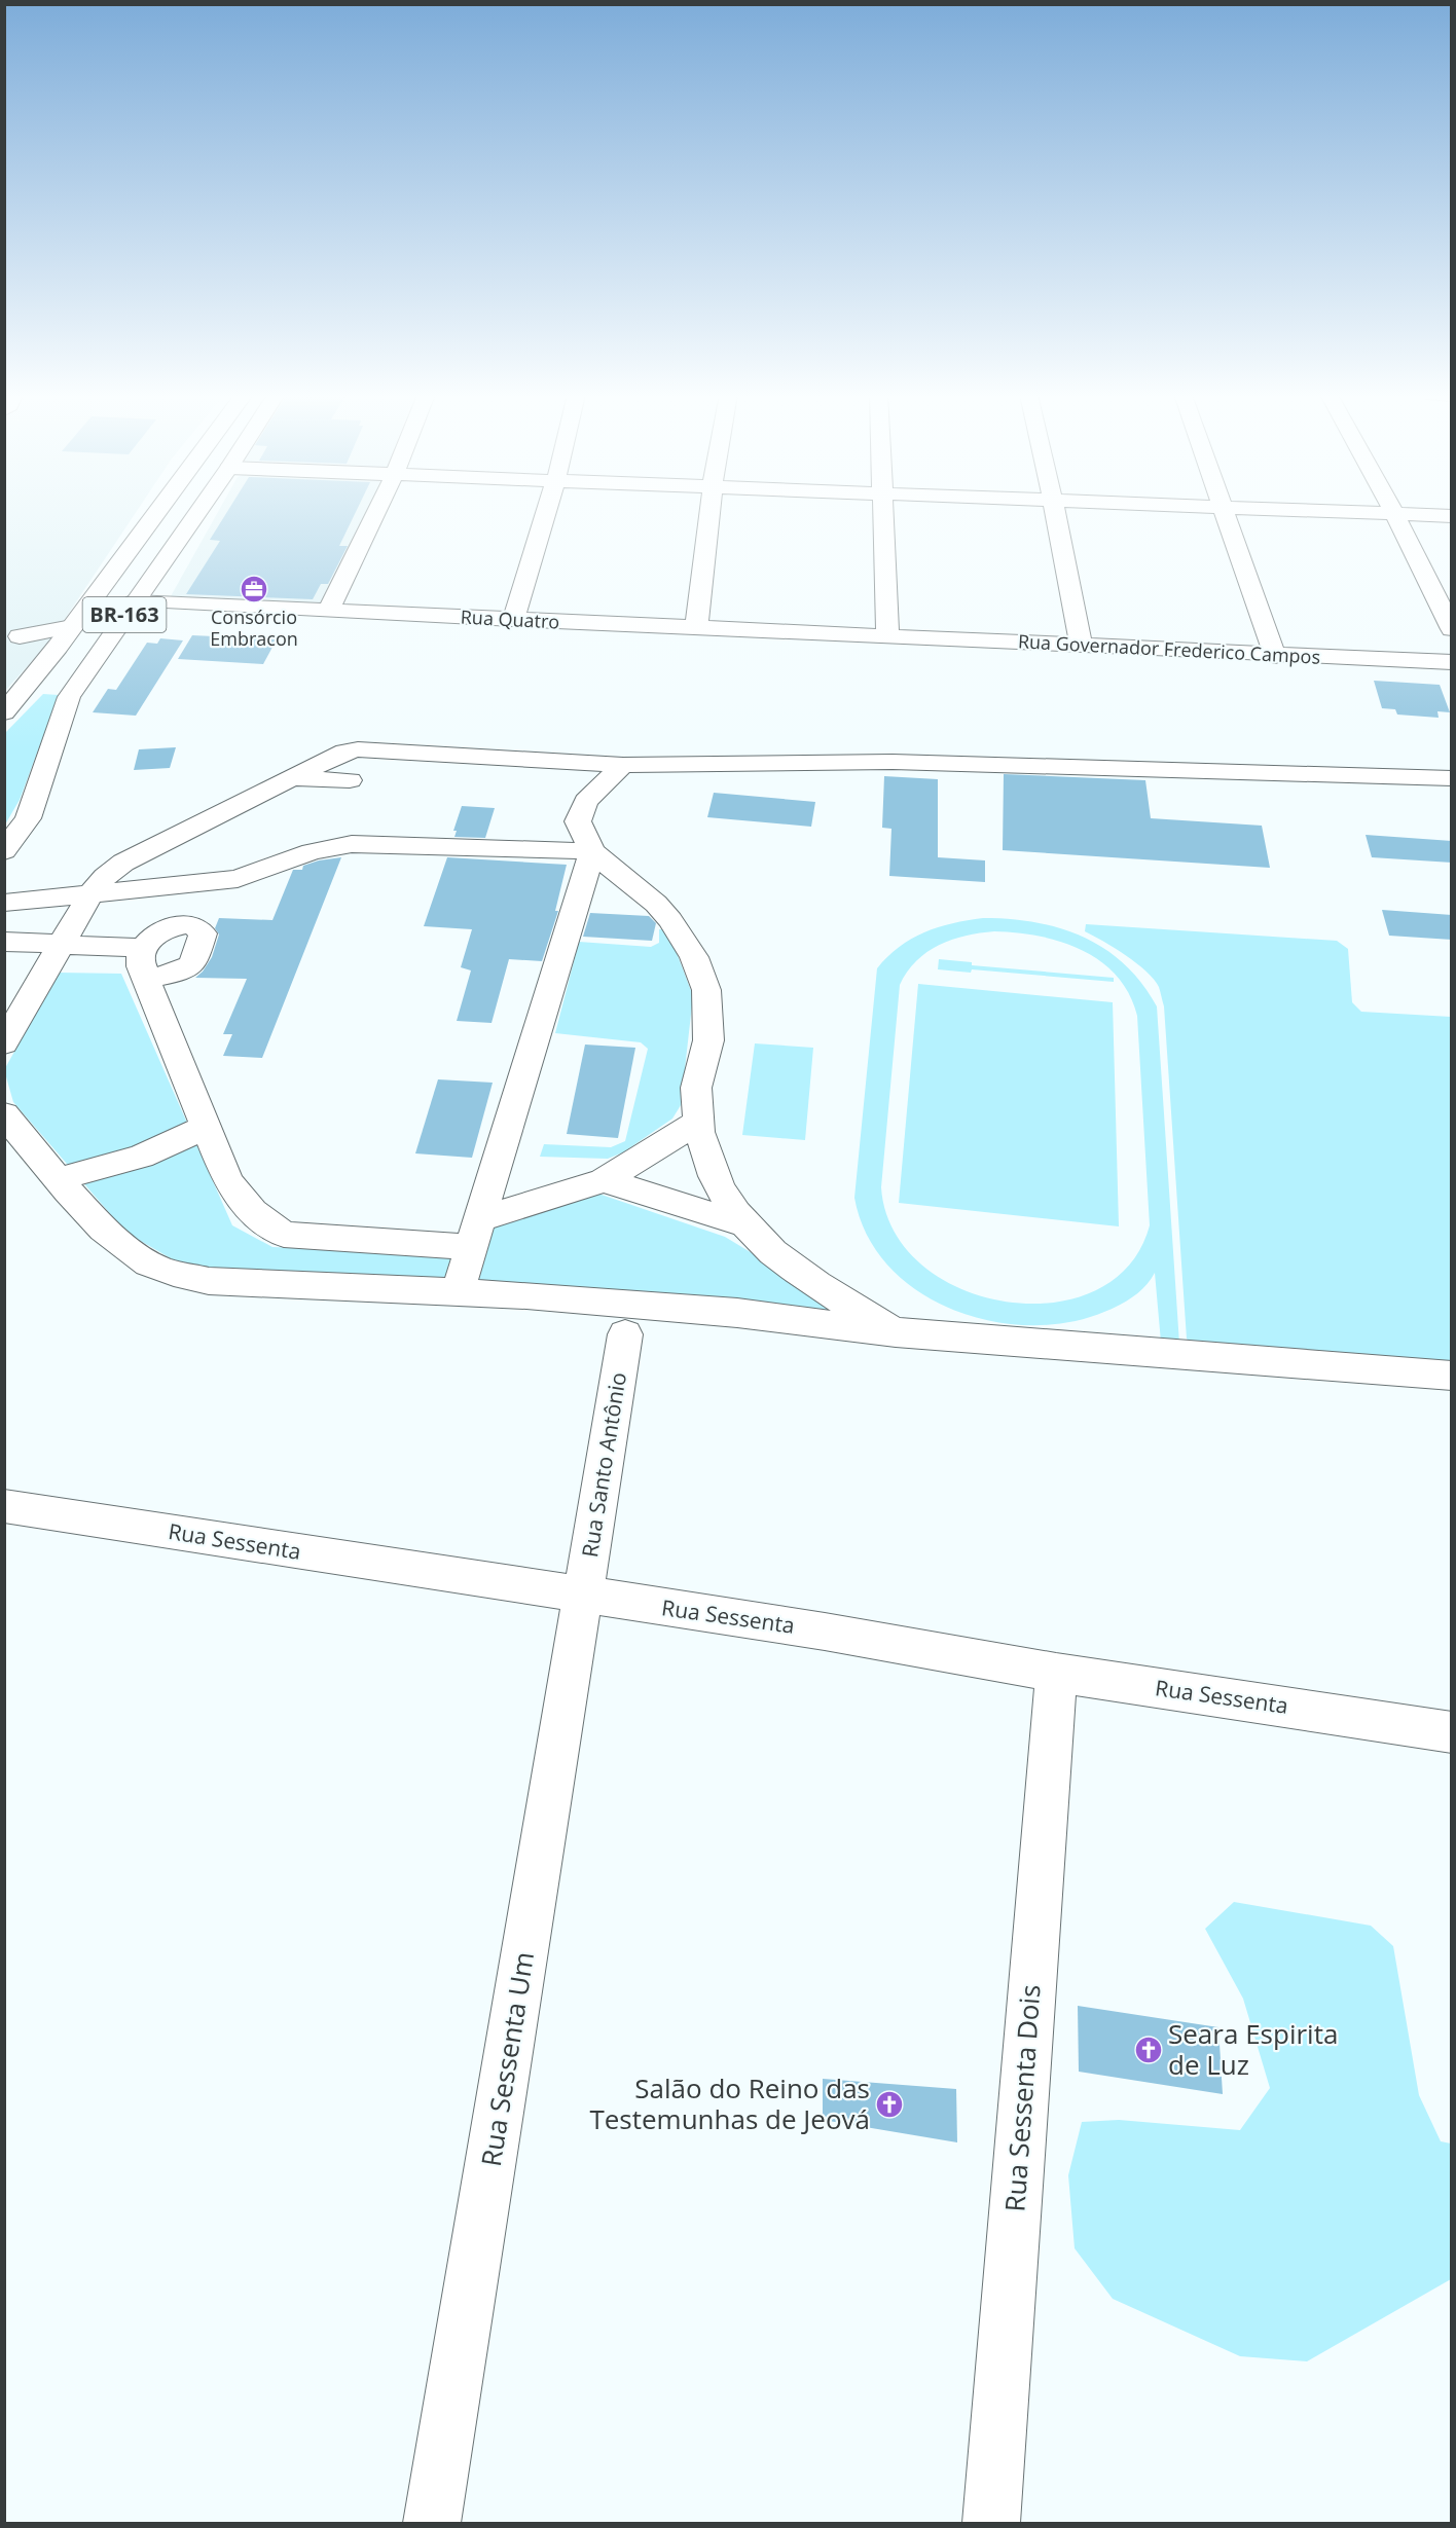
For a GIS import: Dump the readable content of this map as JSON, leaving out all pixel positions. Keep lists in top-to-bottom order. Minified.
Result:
{"streets":{"main road":["BR-163","Rua Quatro","Rua Governador Frederico Campos","Rua Santo Antônio","Rua Sessenta","Rua Sessenta Um","Rua Sessenta Dois"]},"crossings":[["BR-163","Rua Quatro"],["Rua Quatro","Rua Governador Frederico Campos"],["Rua Santo Antônio","Rua Sessenta"],["Rua Santo Antônio","Rua Sessenta Um"],["Rua Sessenta","Rua Sessenta Um"],["Rua Sessenta","Rua Sessenta Dois"]],"places":{"office":["Consórcio Embracon"],"church":["Seara Espirita de Luz","Salão do Reino das Testemunhas de Jeová"]}}
